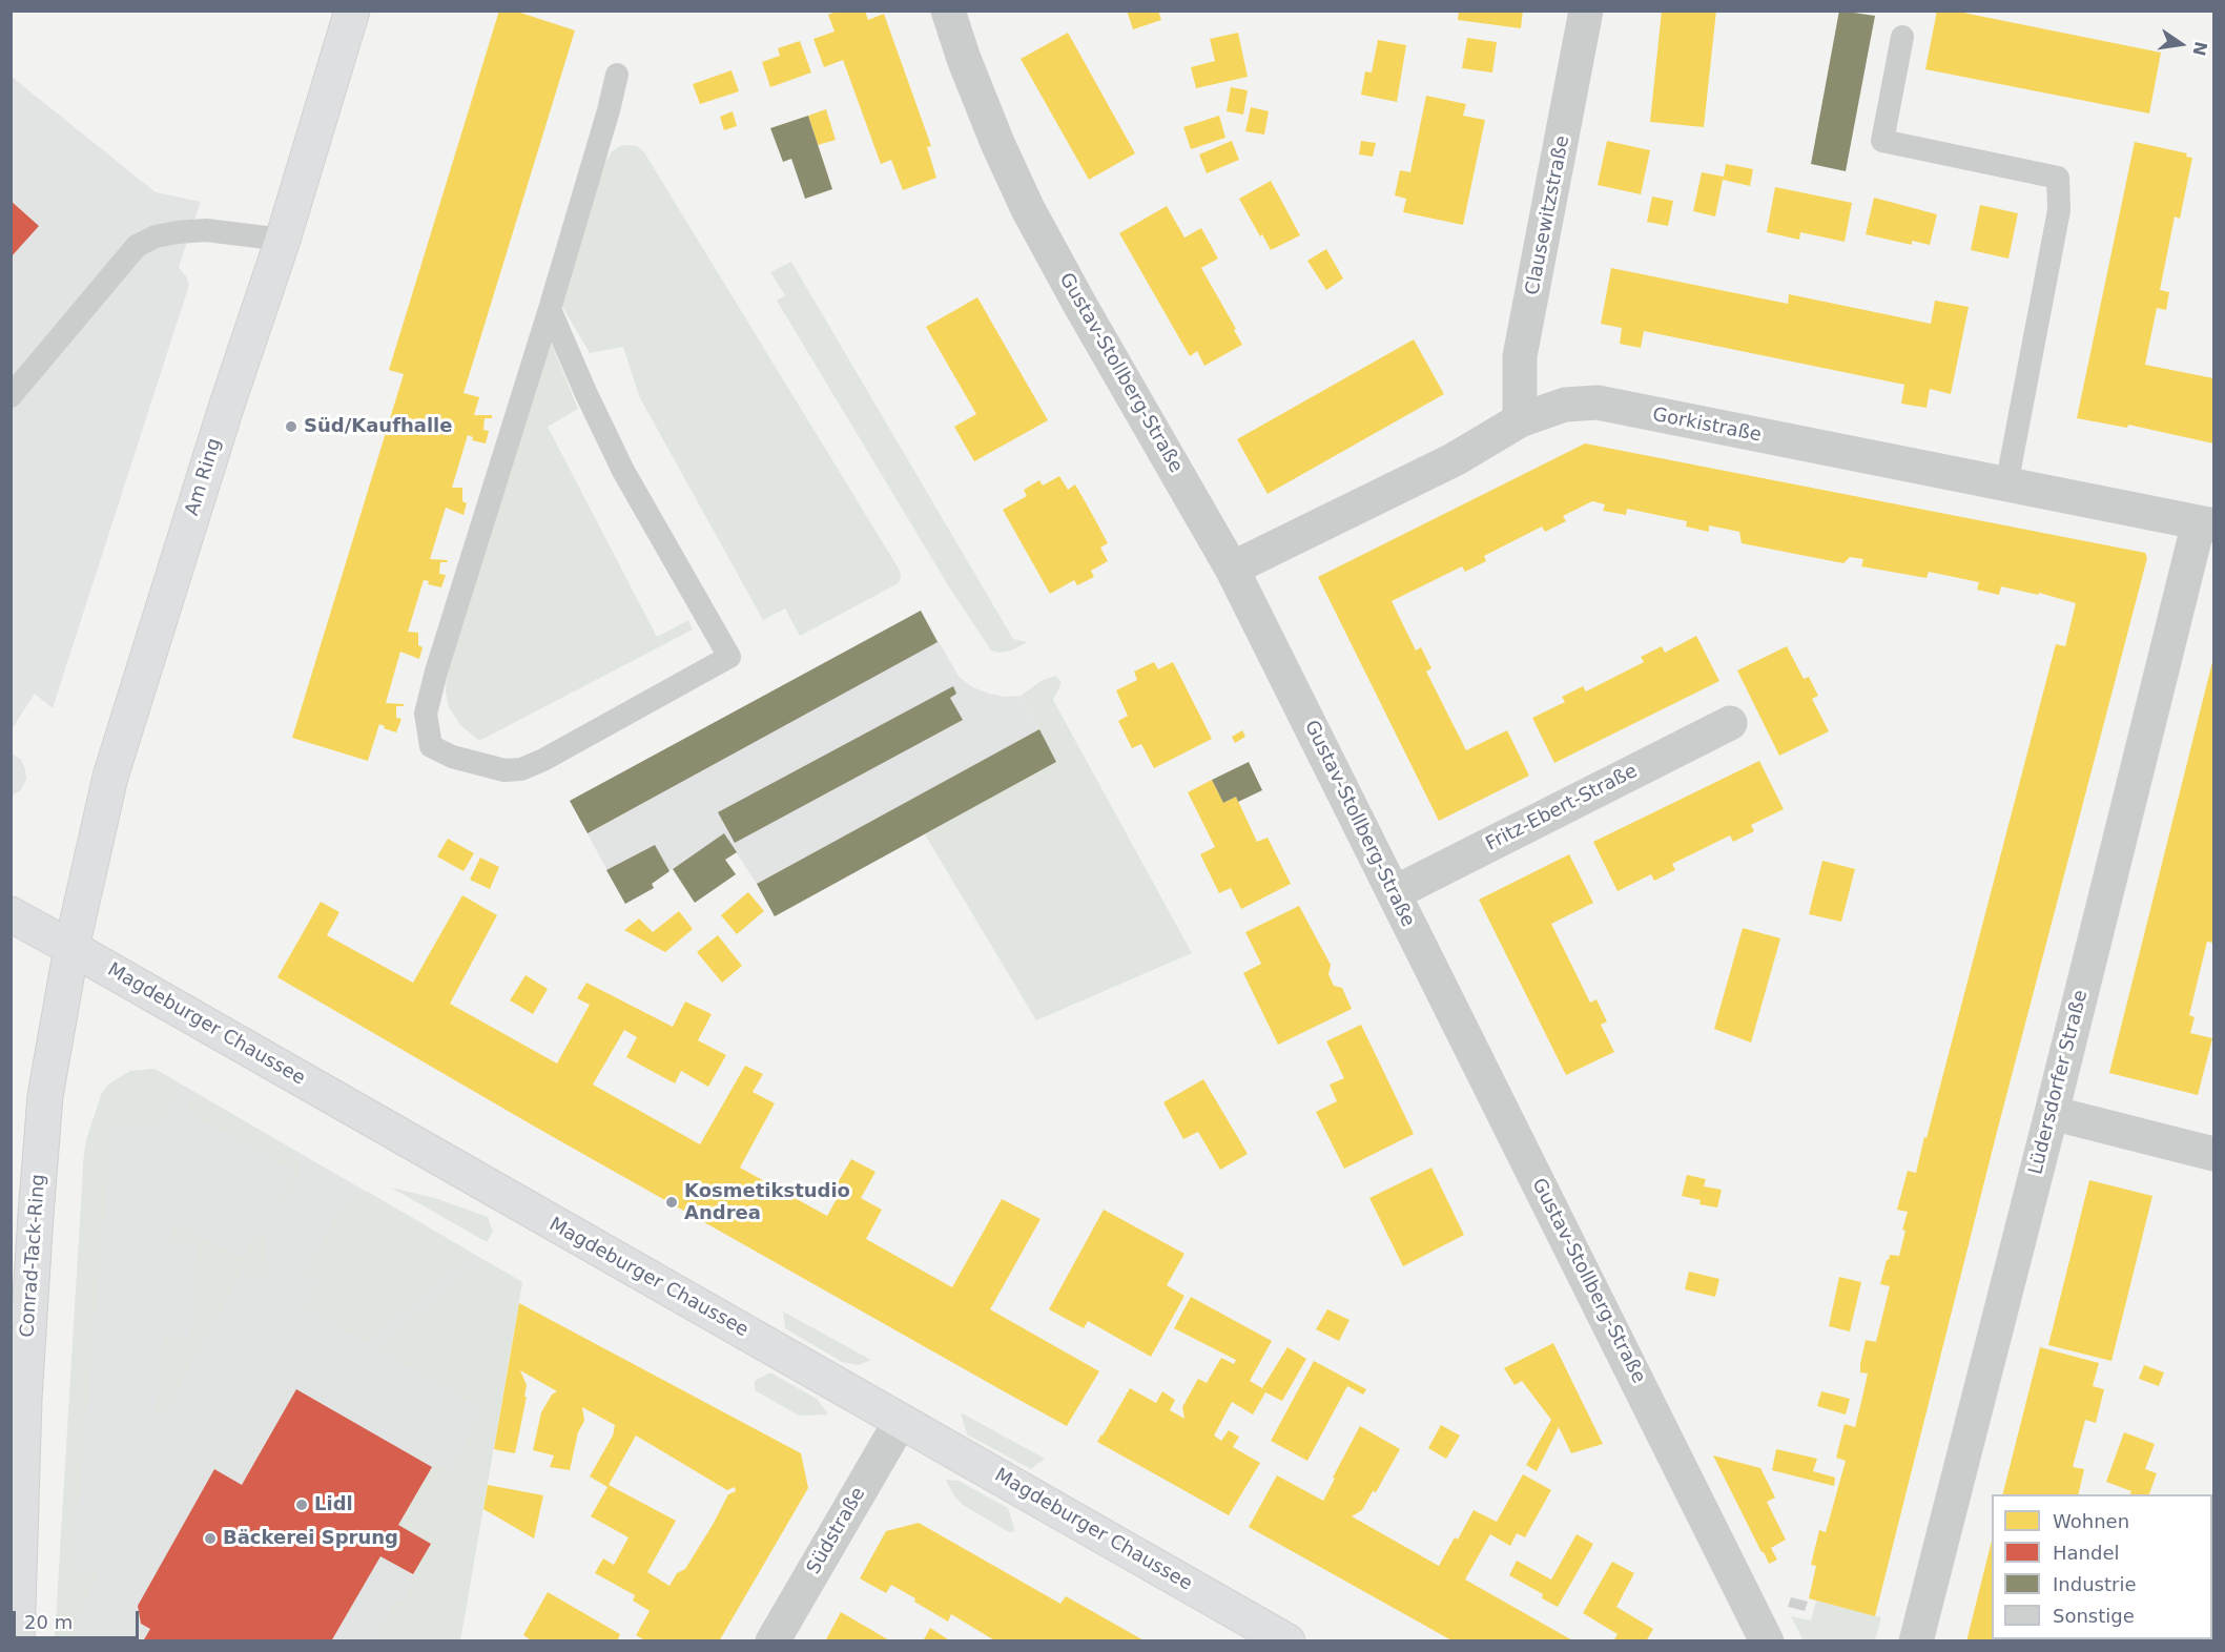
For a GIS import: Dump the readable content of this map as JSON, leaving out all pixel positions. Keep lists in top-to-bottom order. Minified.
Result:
{"streets":{"main road":["Am Ring","Magdeburger Chaussee","Conrad-Tack-Ring"],"street":["Clausewitzstraße","Gustav-Stollberg-Straße","Gorkistraße","Fritz-Ebert-Straße","Lüdersdorfer Straße","Südstraße"]},"crossings":[["Clausewitzstraße","Gorkistraße"],["Gustav-Stollberg-Straße","Gorkistraße"],["Gustav-Stollberg-Straße","Fritz-Ebert-Straße"],["Gorkistraße","Lüdersdorfer Straße"],["Am Ring","Magdeburger Chaussee"],["Am Ring","Conrad-Tack-Ring"],["Magdeburger Chaussee","Conrad-Tack-Ring"],["Magdeburger Chaussee","Südstraße"]],"places":["Süd/Kaufhalle","Kosmetikstudio Andrea","Lidl","Bäckerei Sprung"],"legend":["Wohnen","Handel","Industrie","Sonstige"],"scale_bar":"20 m","north":"right"}
